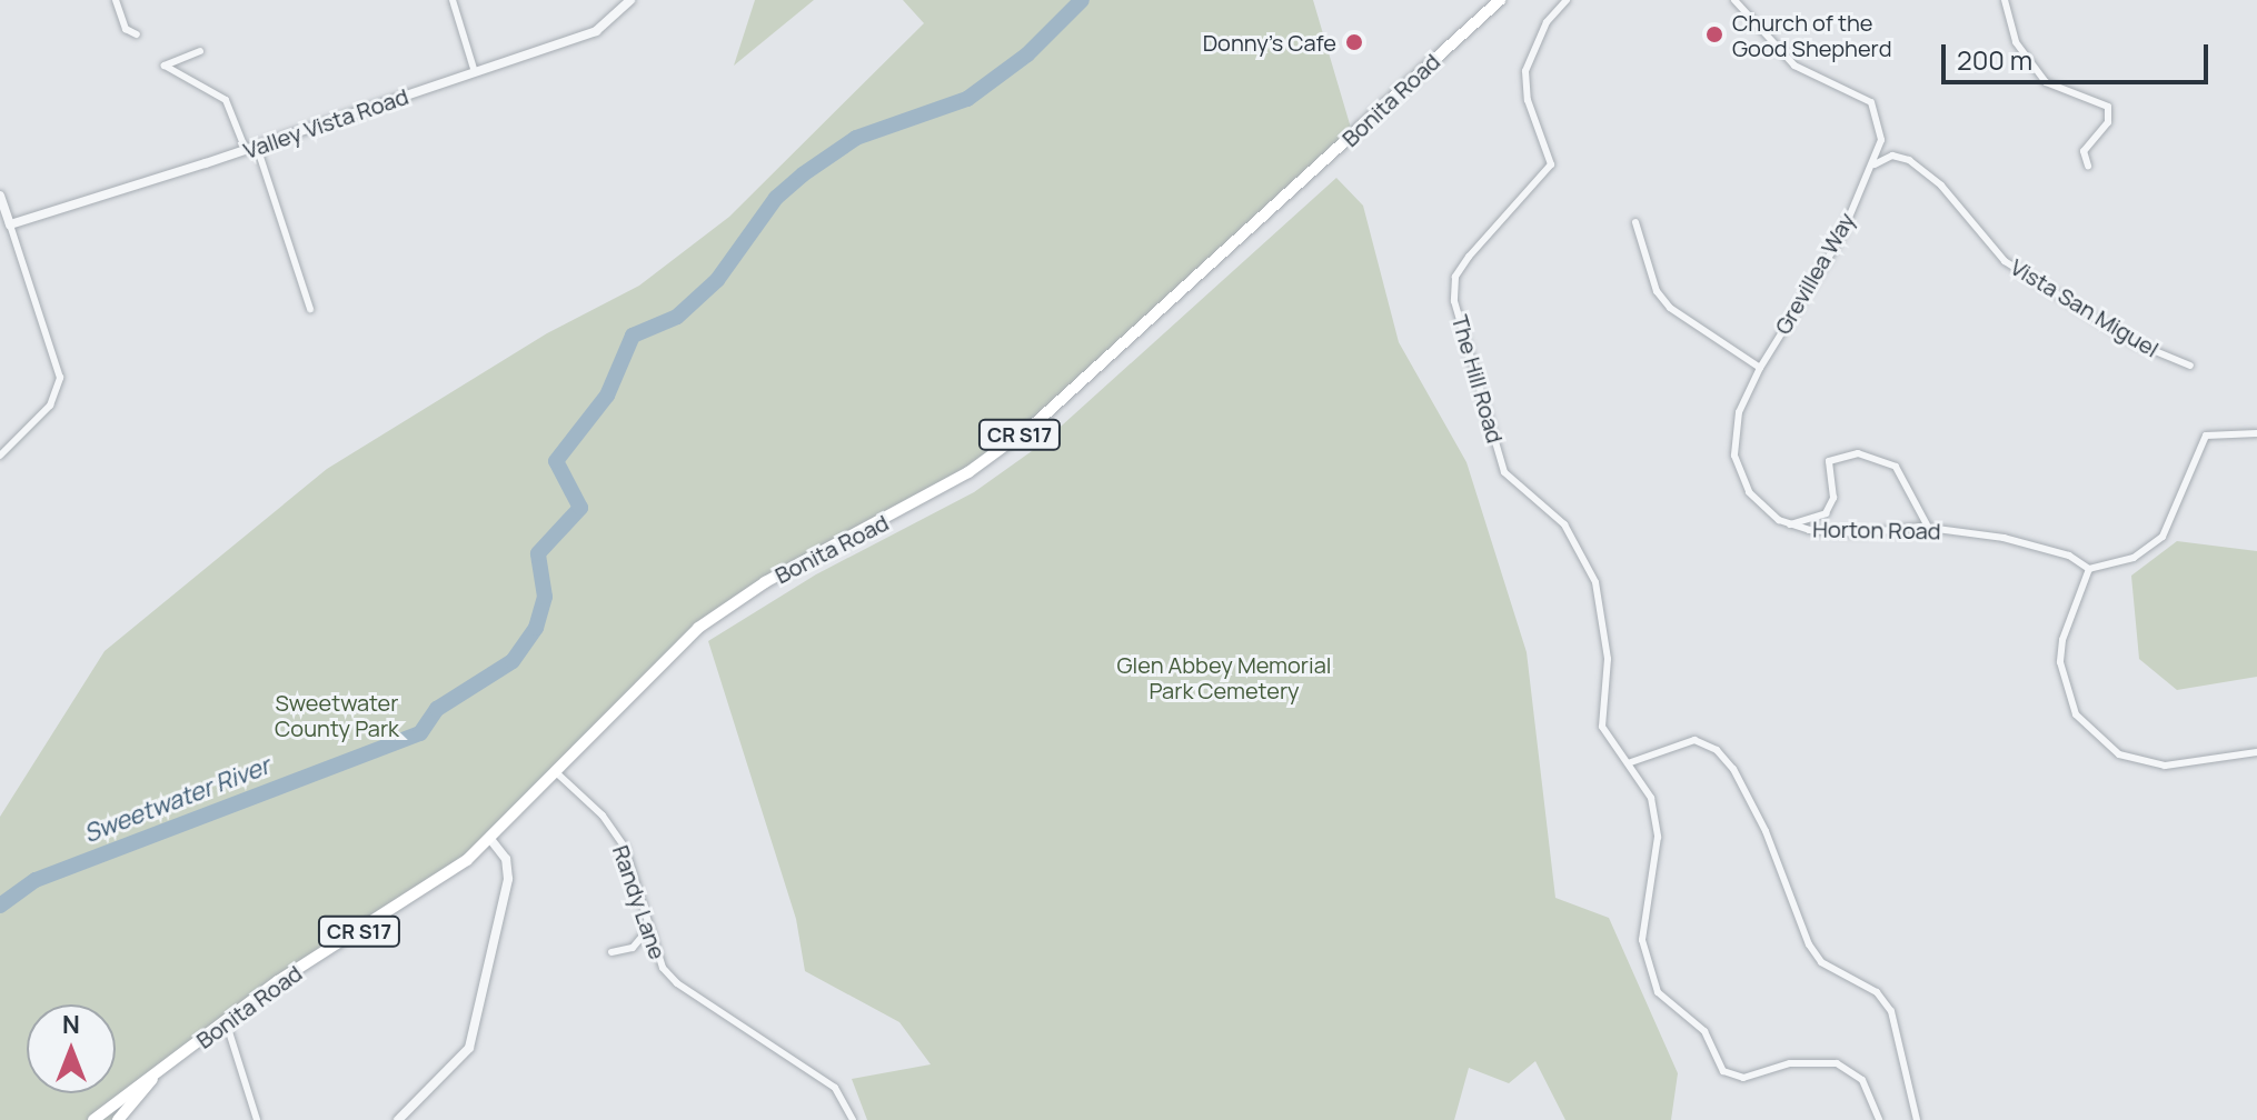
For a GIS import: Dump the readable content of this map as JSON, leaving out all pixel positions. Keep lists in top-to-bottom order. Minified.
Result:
{"streets":{"main road":["Bonita Road","CR S17"],"street":["Valley Vista Road","Grevillea Way","Vista San Miguel","The Hill Road","Horton Road","Randy Lane"]},"crossings":[["Bonita Road","Randy Lane"],["Grevillea Way","Vista San Miguel"],["Grevillea Way","Horton Road"]],"water":["Sweetwater River"],"parks":["Glen Abbey Memorial Park Cemetery","Sweetwater County Park"],"places":["Church of the Good Shepherd","Donny's Cafe"],"scale_bar":"200 m","north":"top"}
